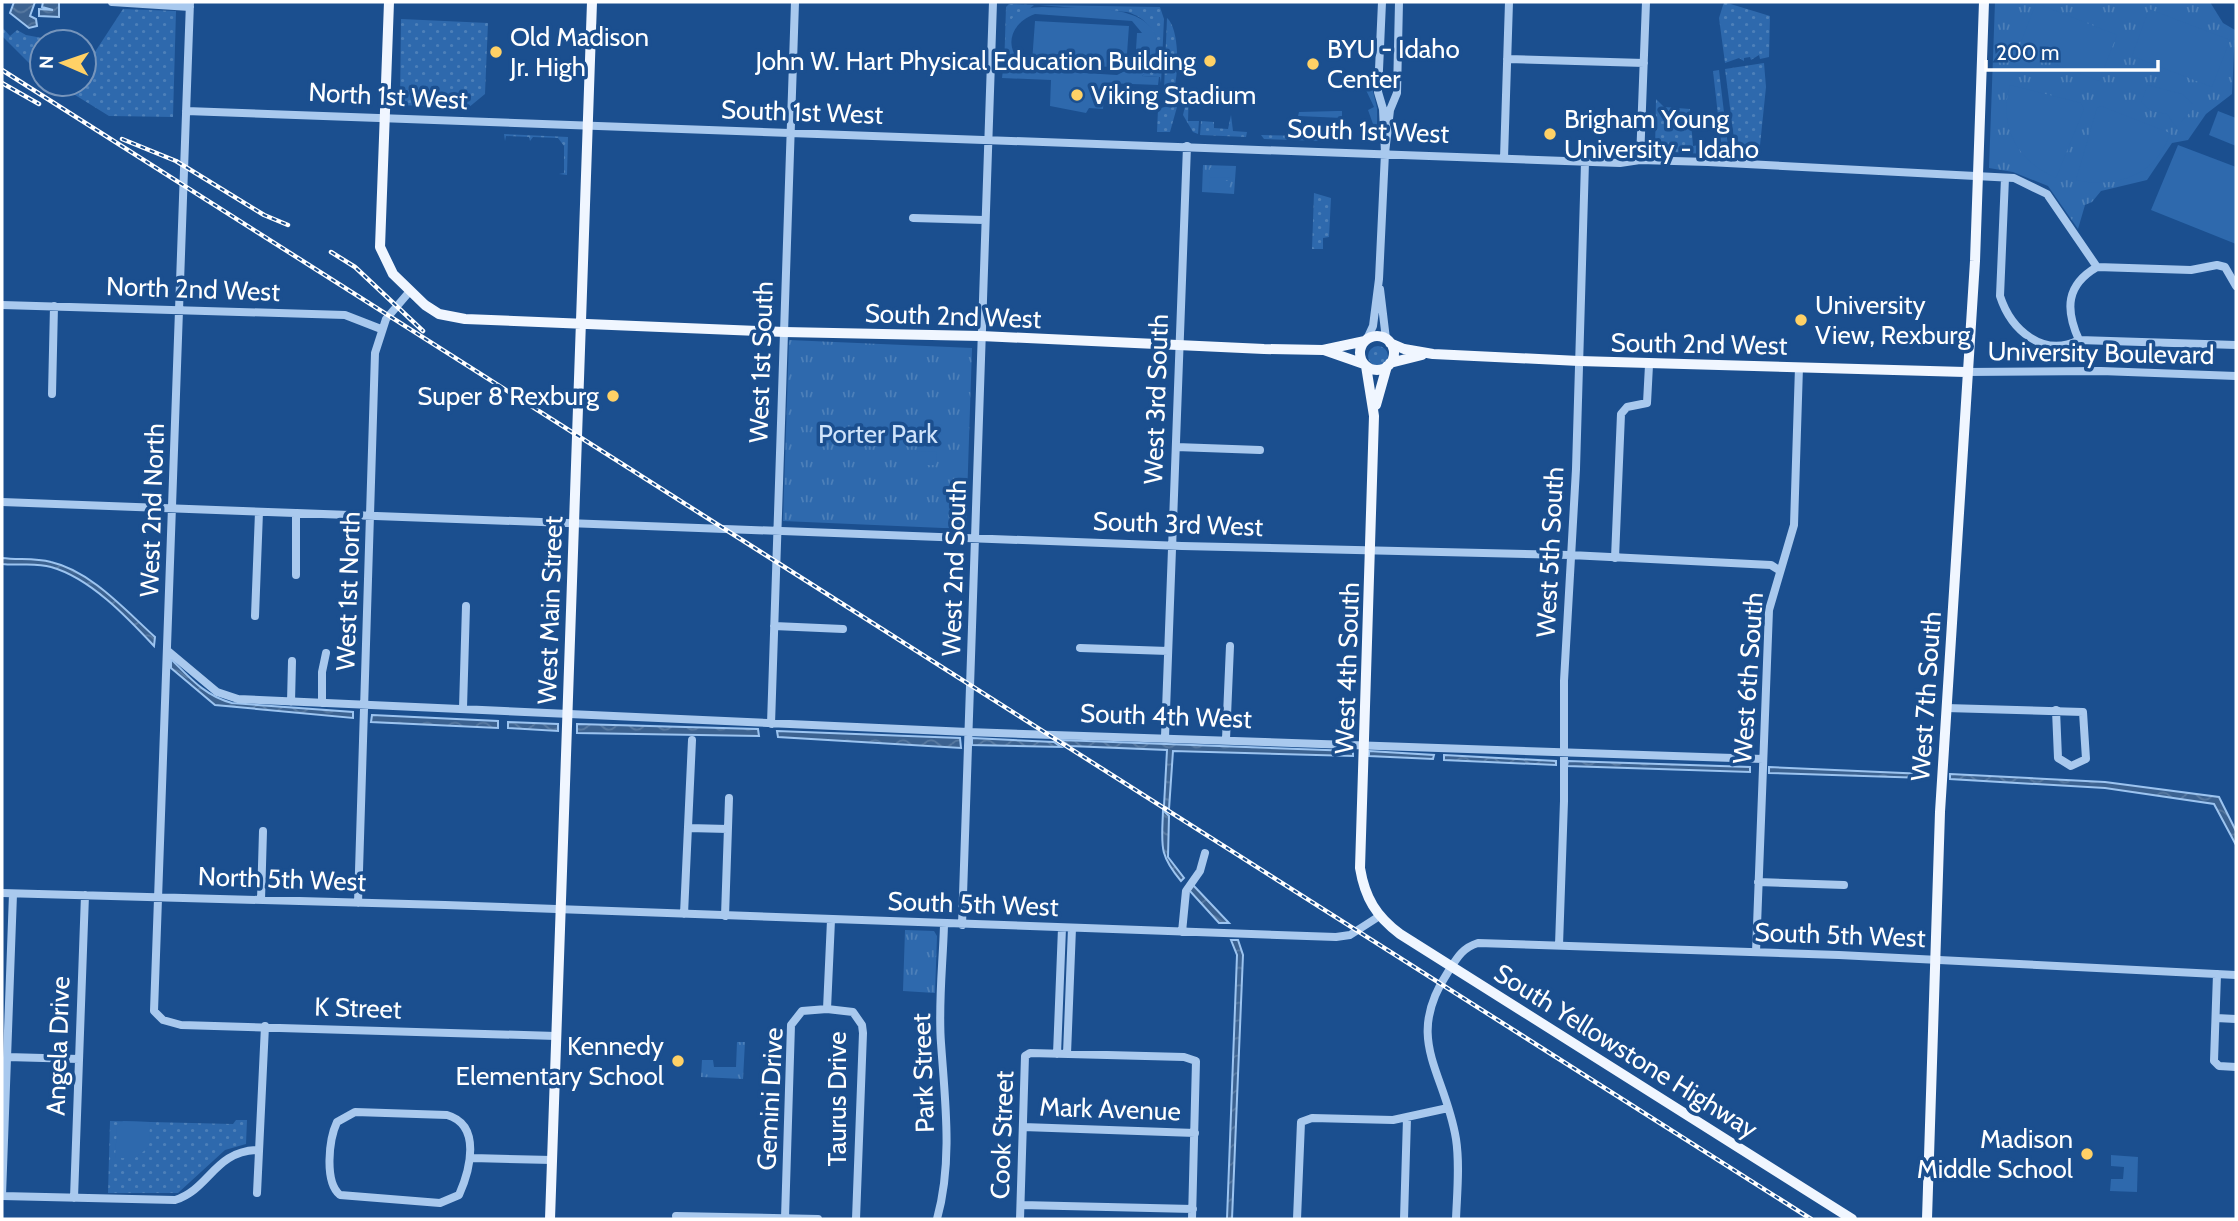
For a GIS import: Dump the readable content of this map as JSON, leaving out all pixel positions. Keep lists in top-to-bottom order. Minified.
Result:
{"streets":{"main road":["South 2nd West","West Main Street","West 4th South","West 7th South","South Yellowstone Highway"],"street":["North 1st West","South 1st West","North 2nd West","University Boulevard","West 1st South","West 3rd South","West 2nd North","South 3rd West","West 5th South","West 2nd South","West 1st North","West 6th South","South 4th West","North 5th West","South 5th West","K Street","Angela Drive","Park Street","Gemini Drive","Taurus Drive","Mark Avenue","Cook Street"]},"crossings":[["North 1st West","South 1st West"],["North 1st West","West 2nd North"],["North 1st West","West Main Street"],["South 1st West","West 1st South"],["South 1st West","West 3rd South"],["South 1st West","West 5th South"],["South 1st West","West 2nd South"],["South 1st West","West Main Street"],["South 1st West","West 7th South"],["North 2nd West","West 2nd North"],["North 2nd West","West 1st North"],["South 2nd West","University Boulevard"],["South 2nd West","West 1st South"],["South 2nd West","West 3rd South"],["South 2nd West","West 5th South"],["South 2nd West","West 2nd South"],["South 2nd West","West Main Street"],["South 2nd West","West 4th South"],["South 2nd West","West 6th South"],["South 2nd West","West 7th South"],["University Boulevard","West 7th South"],["West 1st South","South 3rd West"],["West 1st South","South 4th West"],["West 3rd South","South 3rd West"],["West 3rd South","South 4th West"],["West 2nd North","South 3rd West"],["West 2nd North","South 4th West"],["West 2nd North","North 5th West"],["West 2nd North","K Street"],["South 3rd West","West 5th South"],["South 3rd West","West 2nd South"],["South 3rd West","West 1st North"],["South 3rd West","West Main Street"],["South 3rd West","West 4th South"],["South 3rd West","West 6th South"],["West 5th South","South 4th West"],["West 5th South","South 5th West"],["West 2nd South","South 4th West"],["West 2nd South","South 5th West"],["West 1st North","South 4th West"],["West 1st North","North 5th West"],["West Main Street","South 4th West"],["West Main Street","North 5th West"],["West Main Street","South 5th West"],["West Main Street","K Street"],["West 4th South","South 4th West"],["West 4th South","South 5th West"],["West 4th South","South Yellowstone Highway"],["West 6th South","South 4th West"],["West 6th South","South 5th West"],["West 7th South","South 5th West"],["North 5th West","South 5th West"],["North 5th West","Angela Drive"],["South 5th West","South Yellowstone Highway"],["South 5th West","Park Street"],["South 5th West","Taurus Drive"],["Gemini Drive","Taurus Drive"],["Mark Avenue","Cook Street"]],"parks":["Porter Park"],"places":["Old Madison Jr. High","John W. Hart Physical Education Building","BYU - Idaho Center","Viking Stadium","Brigham Young University - Idaho","University View, Rexburg","Super 8 Rexburg","Kennedy Elementary School","Madison Middle School"],"scale_bar":"200 m","north":"left"}
